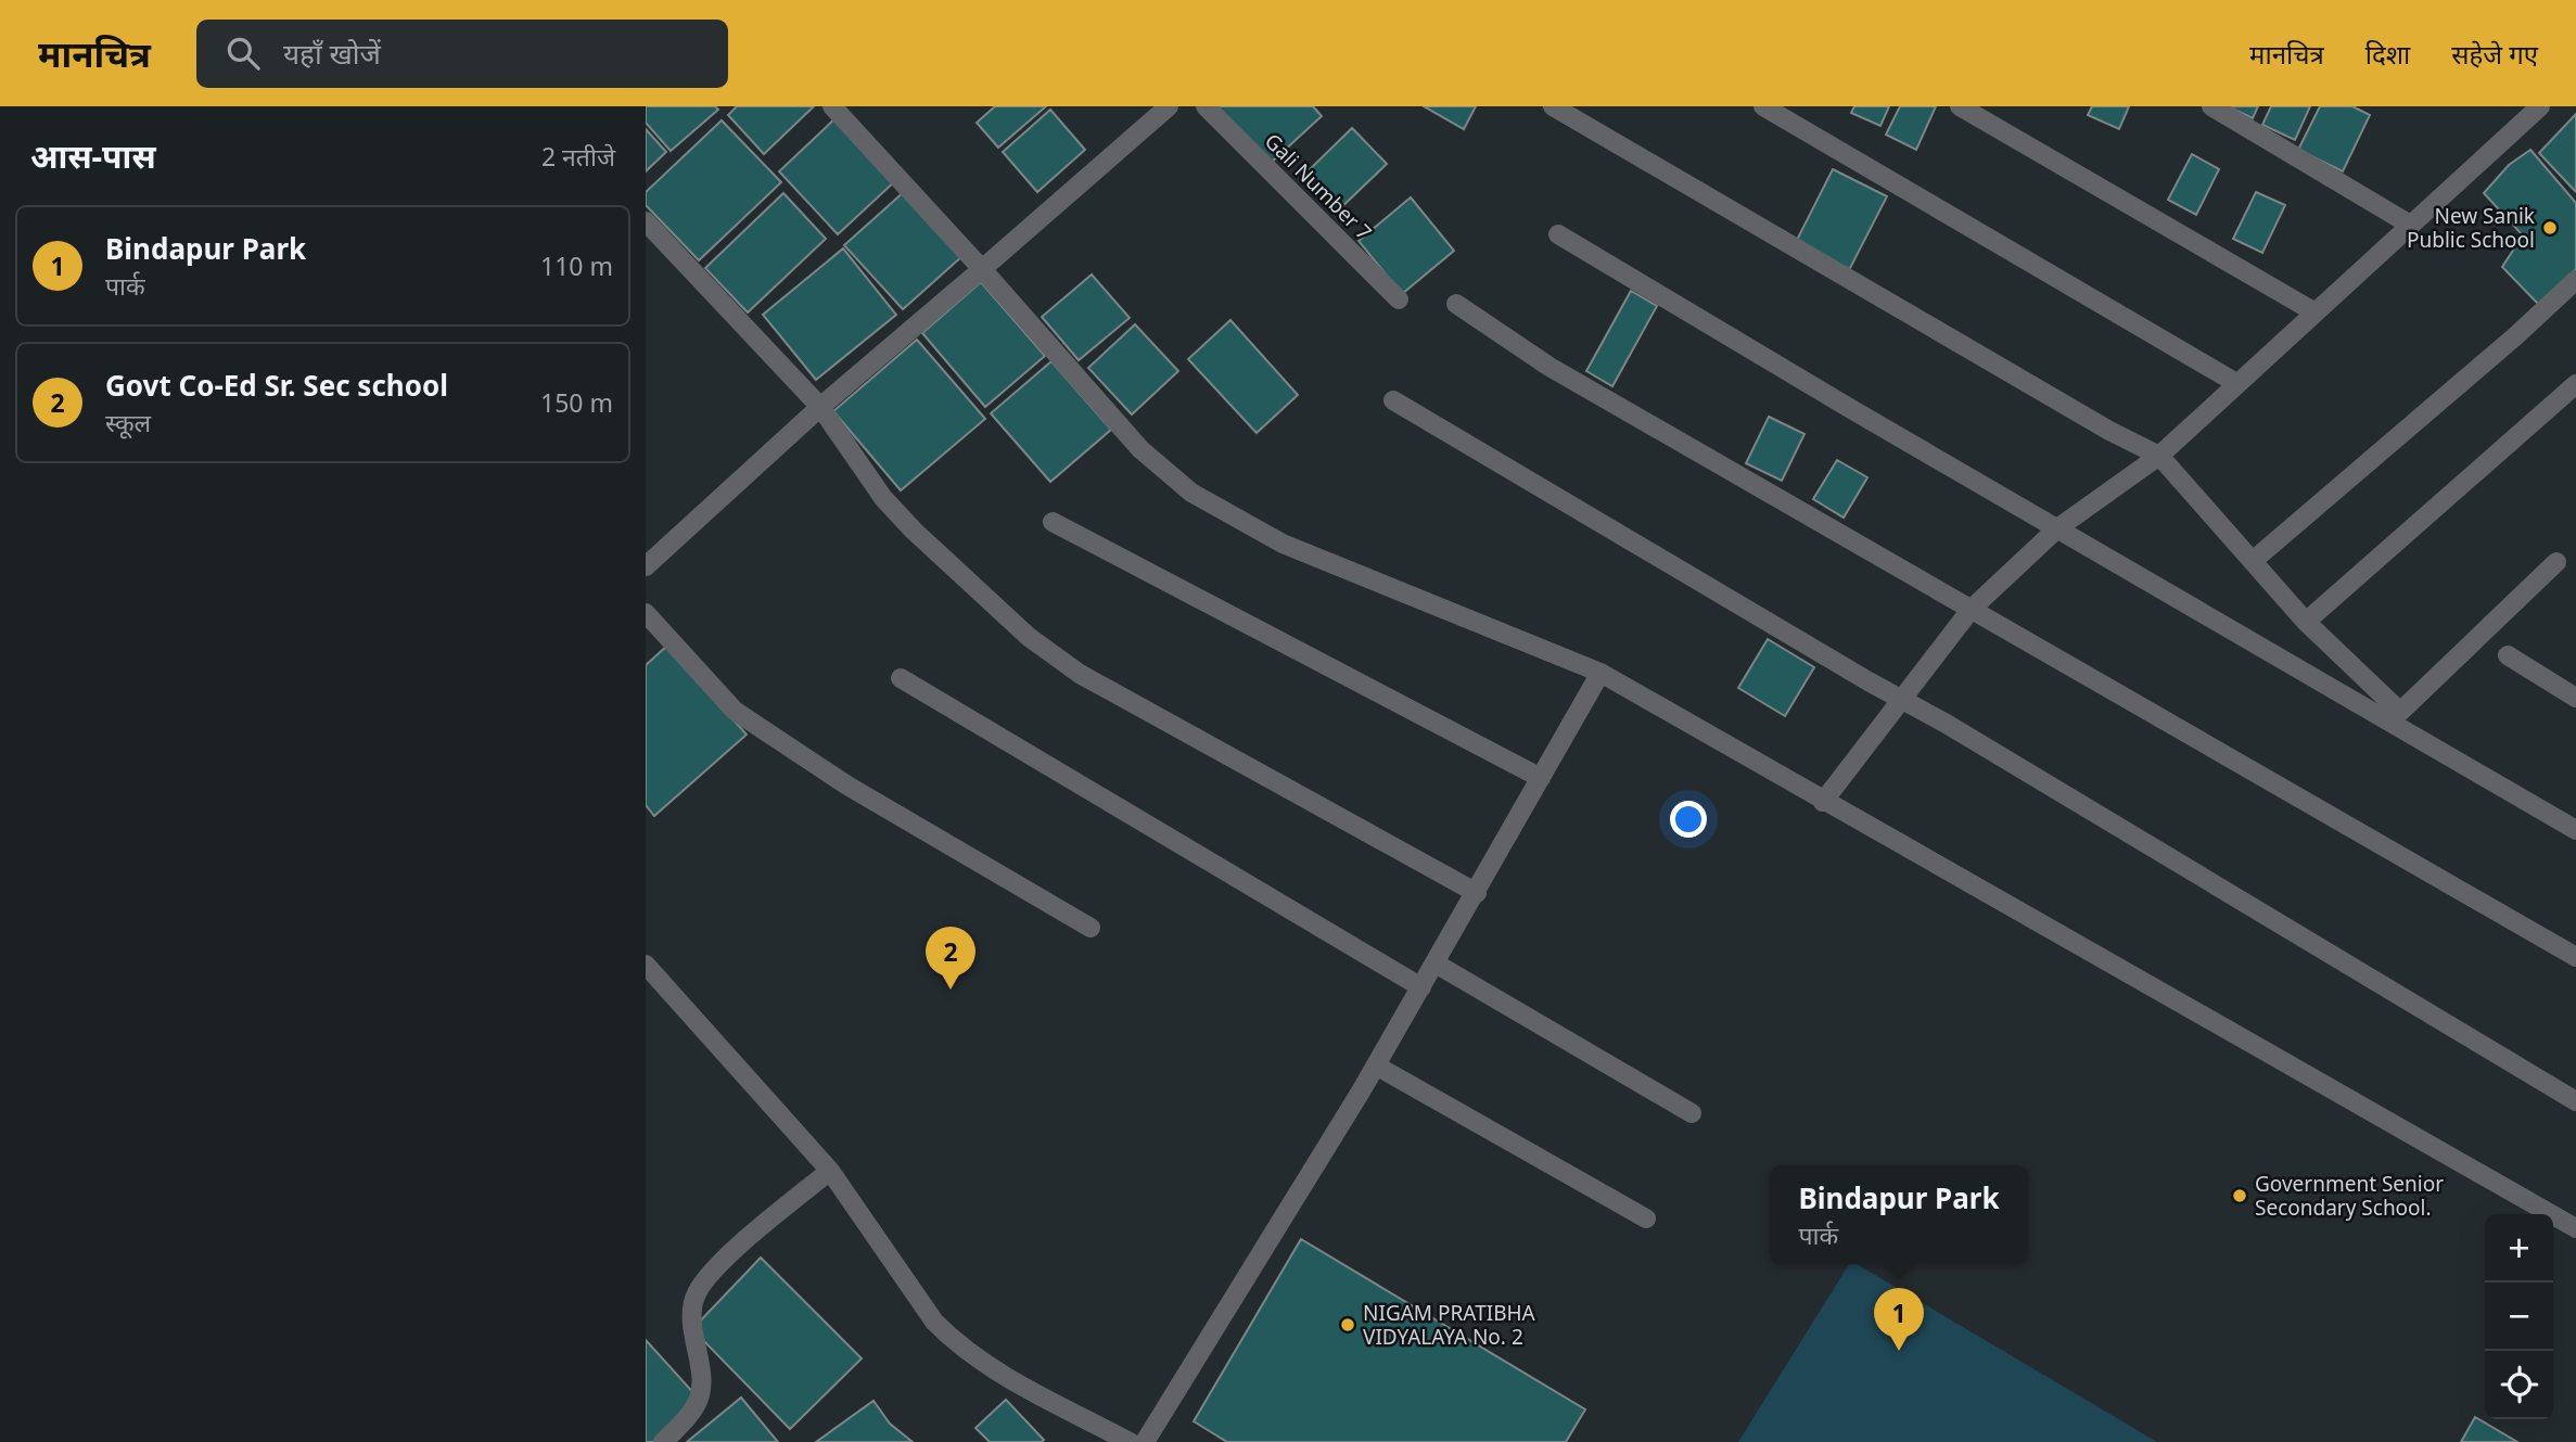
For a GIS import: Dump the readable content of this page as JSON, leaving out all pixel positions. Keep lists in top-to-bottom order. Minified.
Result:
{"streets":{"street":["Gali Number 7"]},"places":["New Sanik Public School","Government Senior Secondary School.","NIGAM PRATIBHA VIDYALAYA No. 2"],"page":{"header":"मानचित्र","search":"यहाँ खोजें","nav":["मानचित्र","दिशा","सहेजे गए"],"heading":["आस-पास","2 नतीजे"],"list":[{"mark":"1","name":"Bindapur Park","note":"पार्क","value":"110 m"},{"mark":"2","name":"Govt Co-Ed Sr. Sec school","note":"स्कूल","value":"150 m"}],"pins":["2","1"],"popup":["Bindapur Park","पार्क"],"map_buttons":["+","−"]}}
